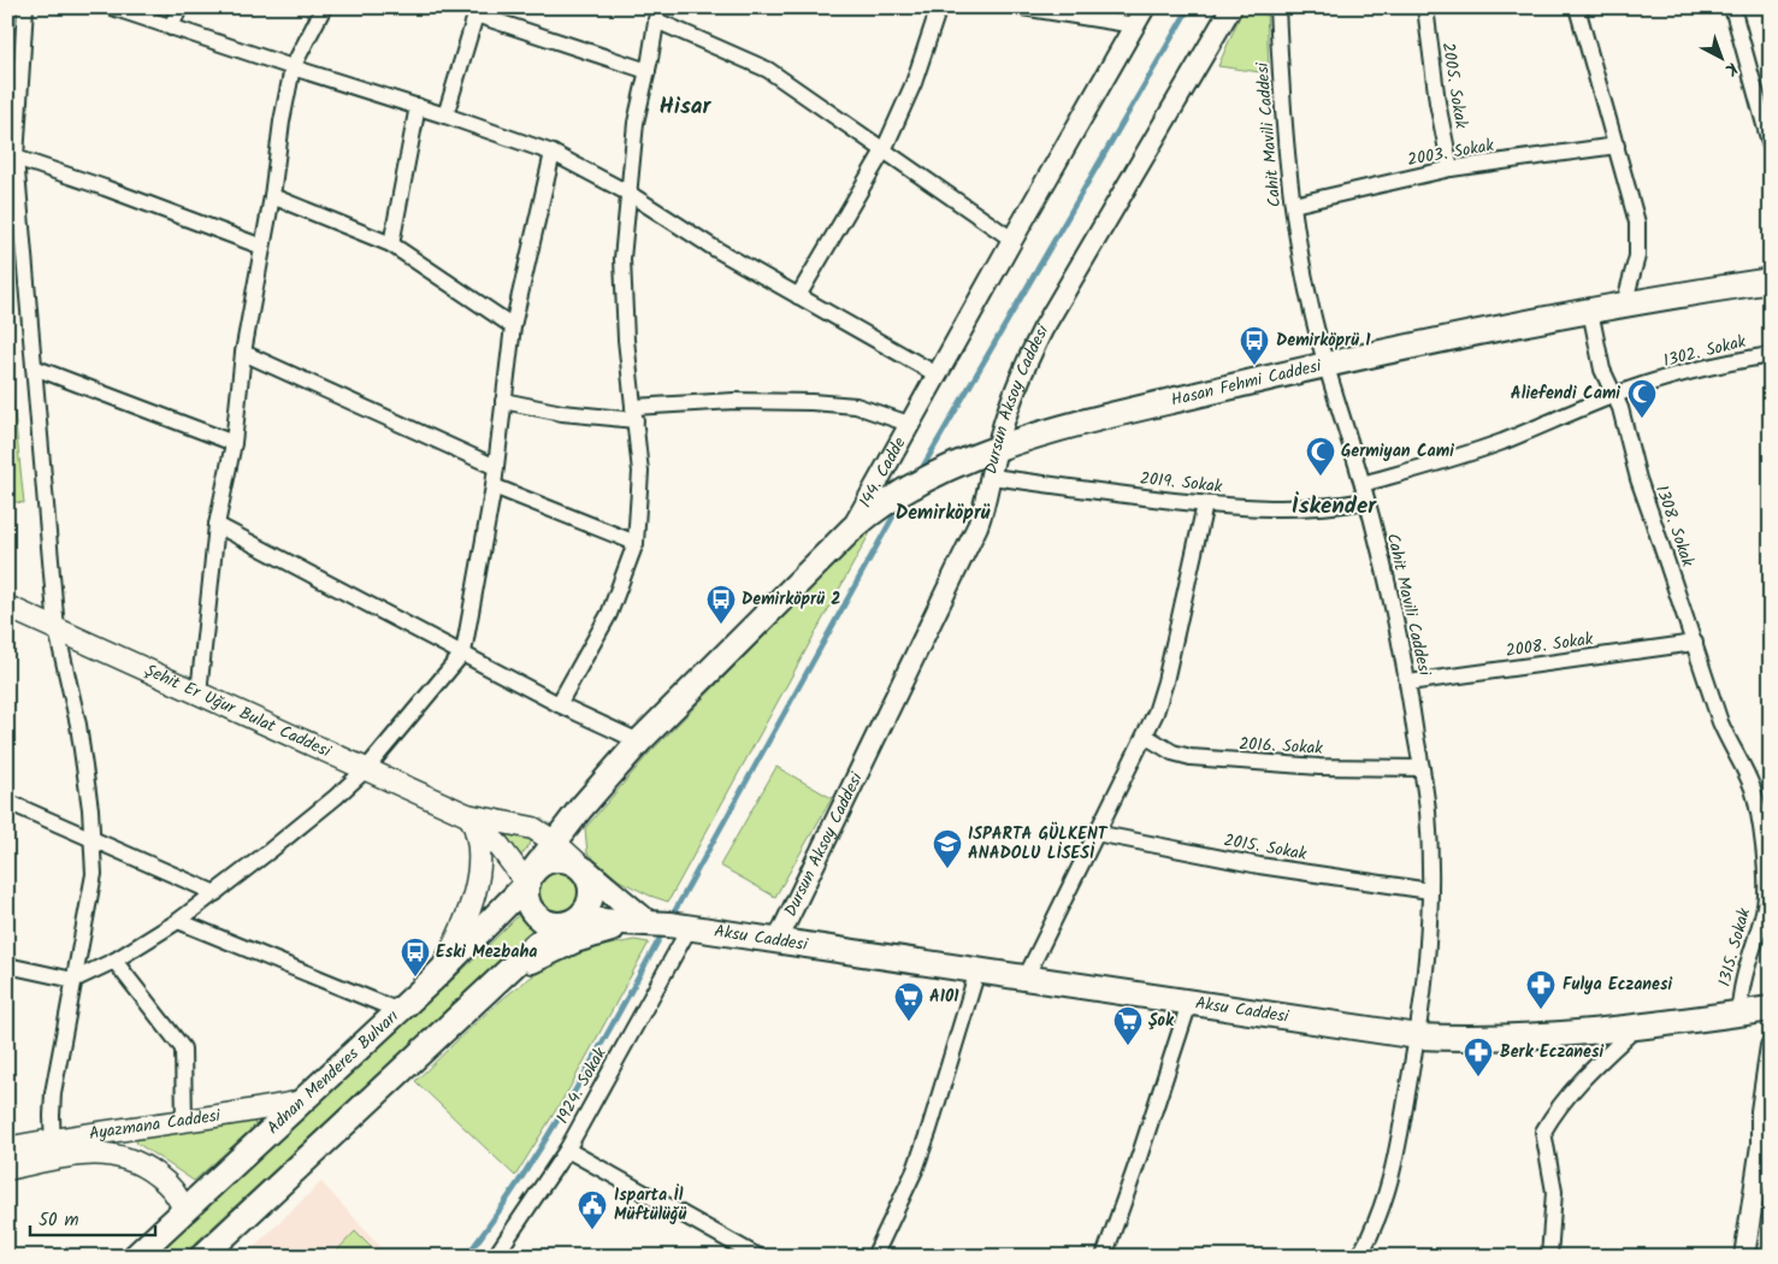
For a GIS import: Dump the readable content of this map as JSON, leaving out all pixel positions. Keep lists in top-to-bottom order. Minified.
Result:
{"streets":{"main road":["Hasan Fehmi Caddesi","144. Cadde","Şehit Er Uğur Bulat Caddesi","Aksu Caddesi","Adnan Menderes Bulvarı","Ayazmana Caddesi"],"street":["2005. Sokak","Cahit Mavili Caddesi","2003. Sokak","1302. Sokak","Dursun Aksoy Caddesi","2019. Sokak","1308. Sokak","2008. Sokak","2016. Sokak","2015. Sokak","1315. Sokak","1924. Sokak"]},"crossings":[["2005. Sokak","2003. Sokak"],["Cahit Mavili Caddesi","2003. Sokak"],["Cahit Mavili Caddesi","1302. Sokak"],["Cahit Mavili Caddesi","Hasan Fehmi Caddesi"],["Cahit Mavili Caddesi","2019. Sokak"],["Cahit Mavili Caddesi","2008. Sokak"],["Cahit Mavili Caddesi","2016. Sokak"],["Cahit Mavili Caddesi","2015. Sokak"],["Cahit Mavili Caddesi","Aksu Caddesi"],["1302. Sokak","1308. Sokak"],["Hasan Fehmi Caddesi","Dursun Aksoy Caddesi"],["Hasan Fehmi Caddesi","144. Cadde"],["Hasan Fehmi Caddesi","1308. Sokak"],["Dursun Aksoy Caddesi","2019. Sokak"],["Dursun Aksoy Caddesi","Aksu Caddesi"],["144. Cadde","Şehit Er Uğur Bulat Caddesi"],["144. Cadde","Aksu Caddesi"],["144. Cadde","Adnan Menderes Bulvarı"],["1308. Sokak","2008. Sokak"],["1308. Sokak","1315. Sokak"],["Şehit Er Uğur Bulat Caddesi","Aksu Caddesi"],["Şehit Er Uğur Bulat Caddesi","Adnan Menderes Bulvarı"],["Aksu Caddesi","1315. Sokak"],["Aksu Caddesi","Adnan Menderes Bulvarı"],["Aksu Caddesi","1924. Sokak"],["Adnan Menderes Bulvarı","Ayazmana Caddesi"]],"districts":["Hisar","İskender","Demirköprü"],"places":{"bus stop":["Demirköprü 1","Demirköprü 2","Eski Mezbaha"],"mosque":["Aliefendi Cami","Germiyan Cami"],"school or university":["ISPARTA GÜLKENT ANADOLU LİSESİ"],"pharmacy":["Fulya Eczanesi","Berk Eczanesi"],"supermarket":["A101","Şok"],"public building":["Isparta İl Müftülüğü"]},"scale_bar":"50 m","north":"bottom right"}
